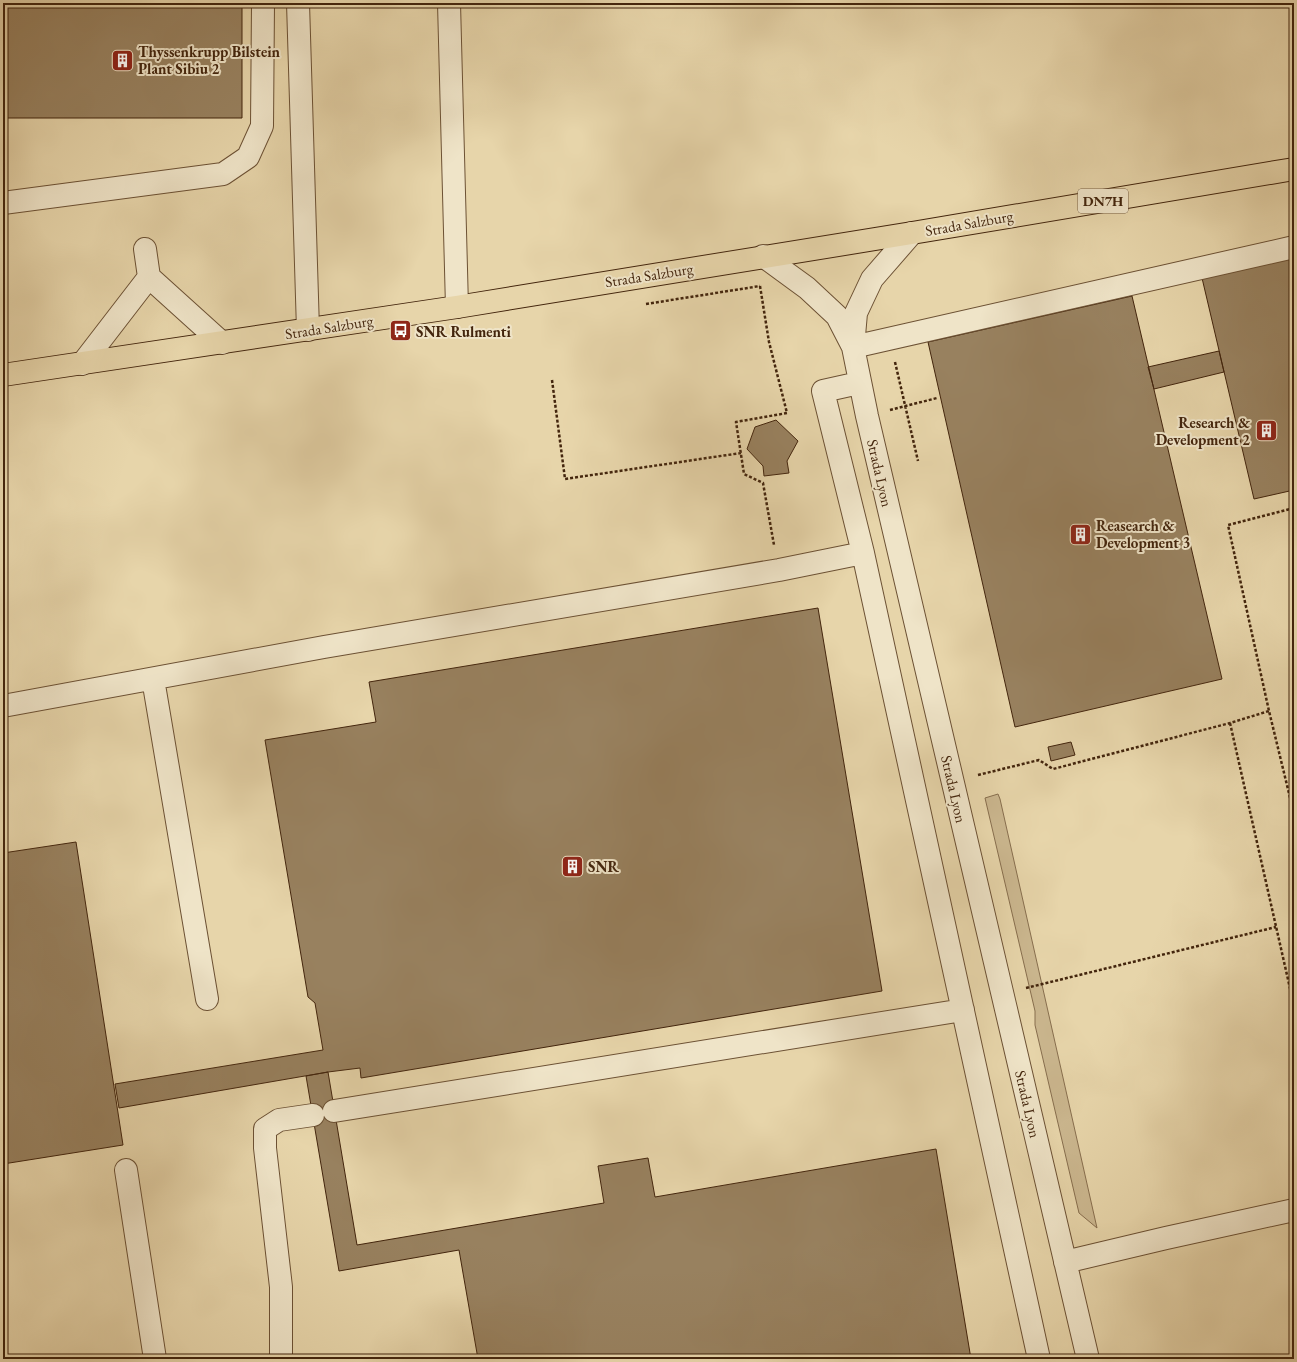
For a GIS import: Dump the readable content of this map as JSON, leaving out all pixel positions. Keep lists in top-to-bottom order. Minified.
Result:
{"streets":{"main road":["DN7H","Strada Salzburg"],"street":["Strada Lyon"]},"crossings":[["Strada Salzburg","Strada Lyon"]],"places":{"building":["Thyssenkrupp Bilstein Plant Sibiu 2","Research & Development 2","Reasearch & Development 3","SNR"],"bus stop":["SNR Rulmenti"]}}
